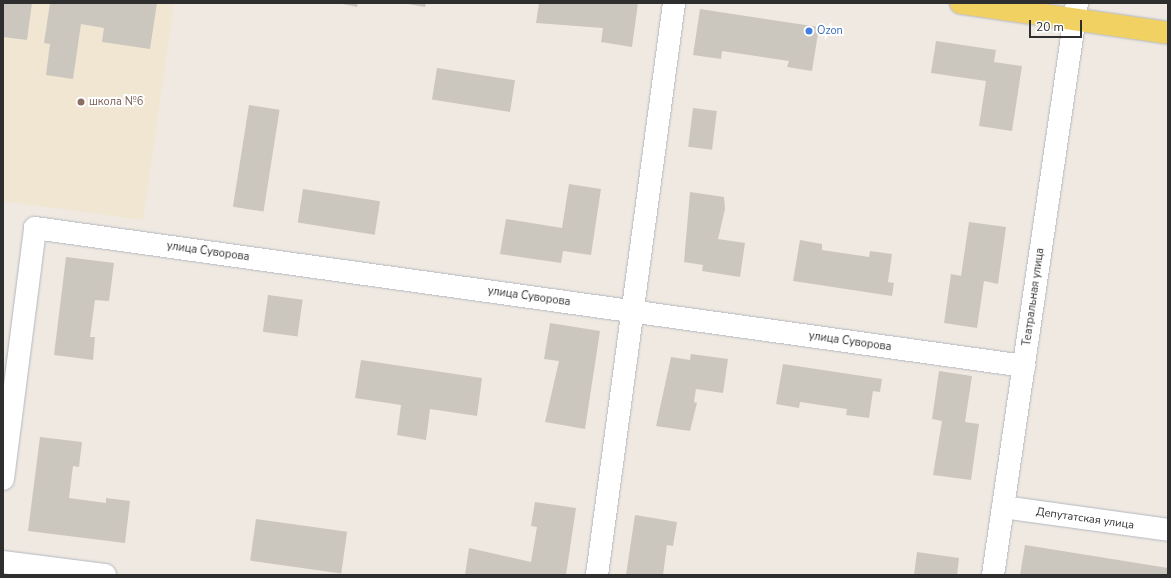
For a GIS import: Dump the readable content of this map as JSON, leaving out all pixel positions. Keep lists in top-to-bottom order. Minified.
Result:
{"streets":{"street":["улица Суворова","Театральная улица","Депутатская улица"]},"crossings":[["улица Суворова","Театральная улица"],["Театральная улица","Депутатская улица"]],"places":["Ozon","школа №6"],"scale_bar":"20 m"}
